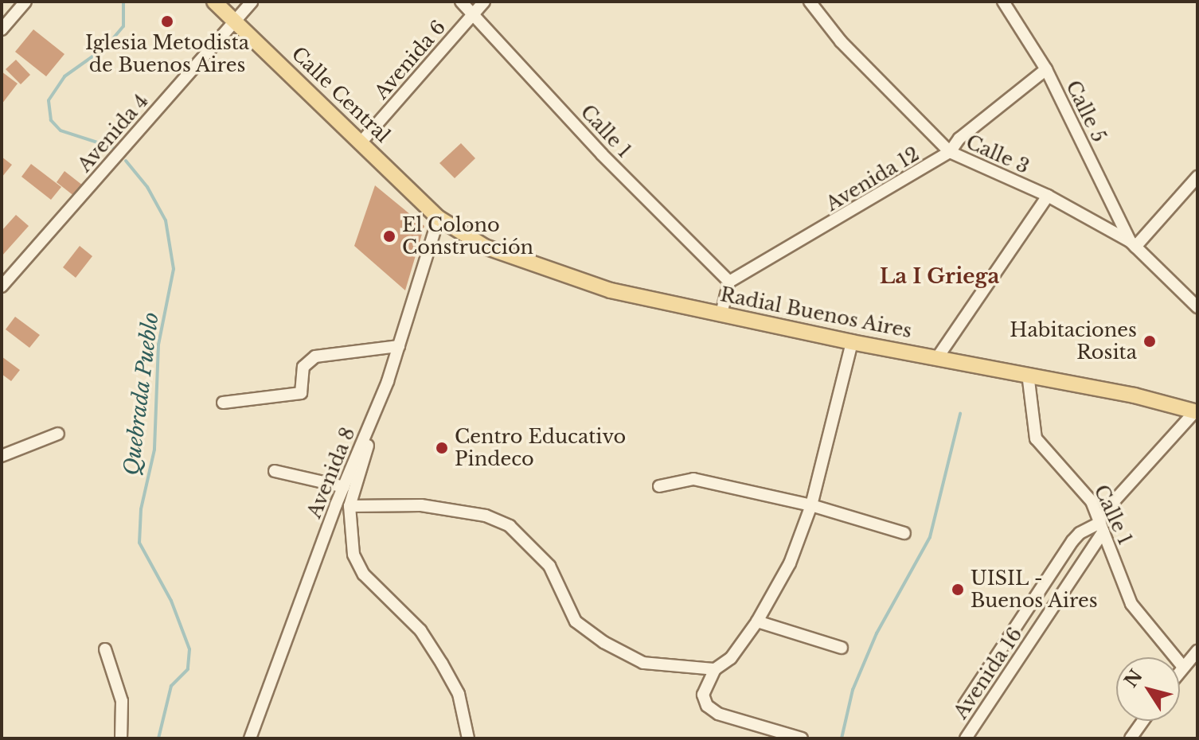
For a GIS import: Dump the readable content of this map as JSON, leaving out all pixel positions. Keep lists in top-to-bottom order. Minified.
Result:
{"streets":{"main road":["Calle Central","Radial Buenos Aires"],"street":["Avenida 6","Calle 5","Calle 1","Avenida 4","Calle 3","Avenida 12","Avenida 8","Avenida 16"]},"crossings":[["Avenida 6","Calle Central"],["Avenida 6","Calle 1"],["Calle Central","Avenida 4"],["Calle Central","Radial Buenos Aires"],["Calle Central","Avenida 8"],["Calle 5","Calle 3"],["Calle 5","Avenida 12"],["Calle 1","Avenida 12"],["Calle 1","Radial Buenos Aires"],["Calle 1","Avenida 16"],["Calle 3","Avenida 12"],["Radial Buenos Aires","Avenida 8"],["Radial Buenos Aires","Avenida 16"]],"districts":["La I Griega"],"water":["Quebrada Pueblo"],"places":["Iglesia Metodista de Buenos Aires","El Colono Construcción","Habitaciones Rosita","Centro Educativo Pindeco","UISIL - Buenos Aires"],"north":"top left"}
